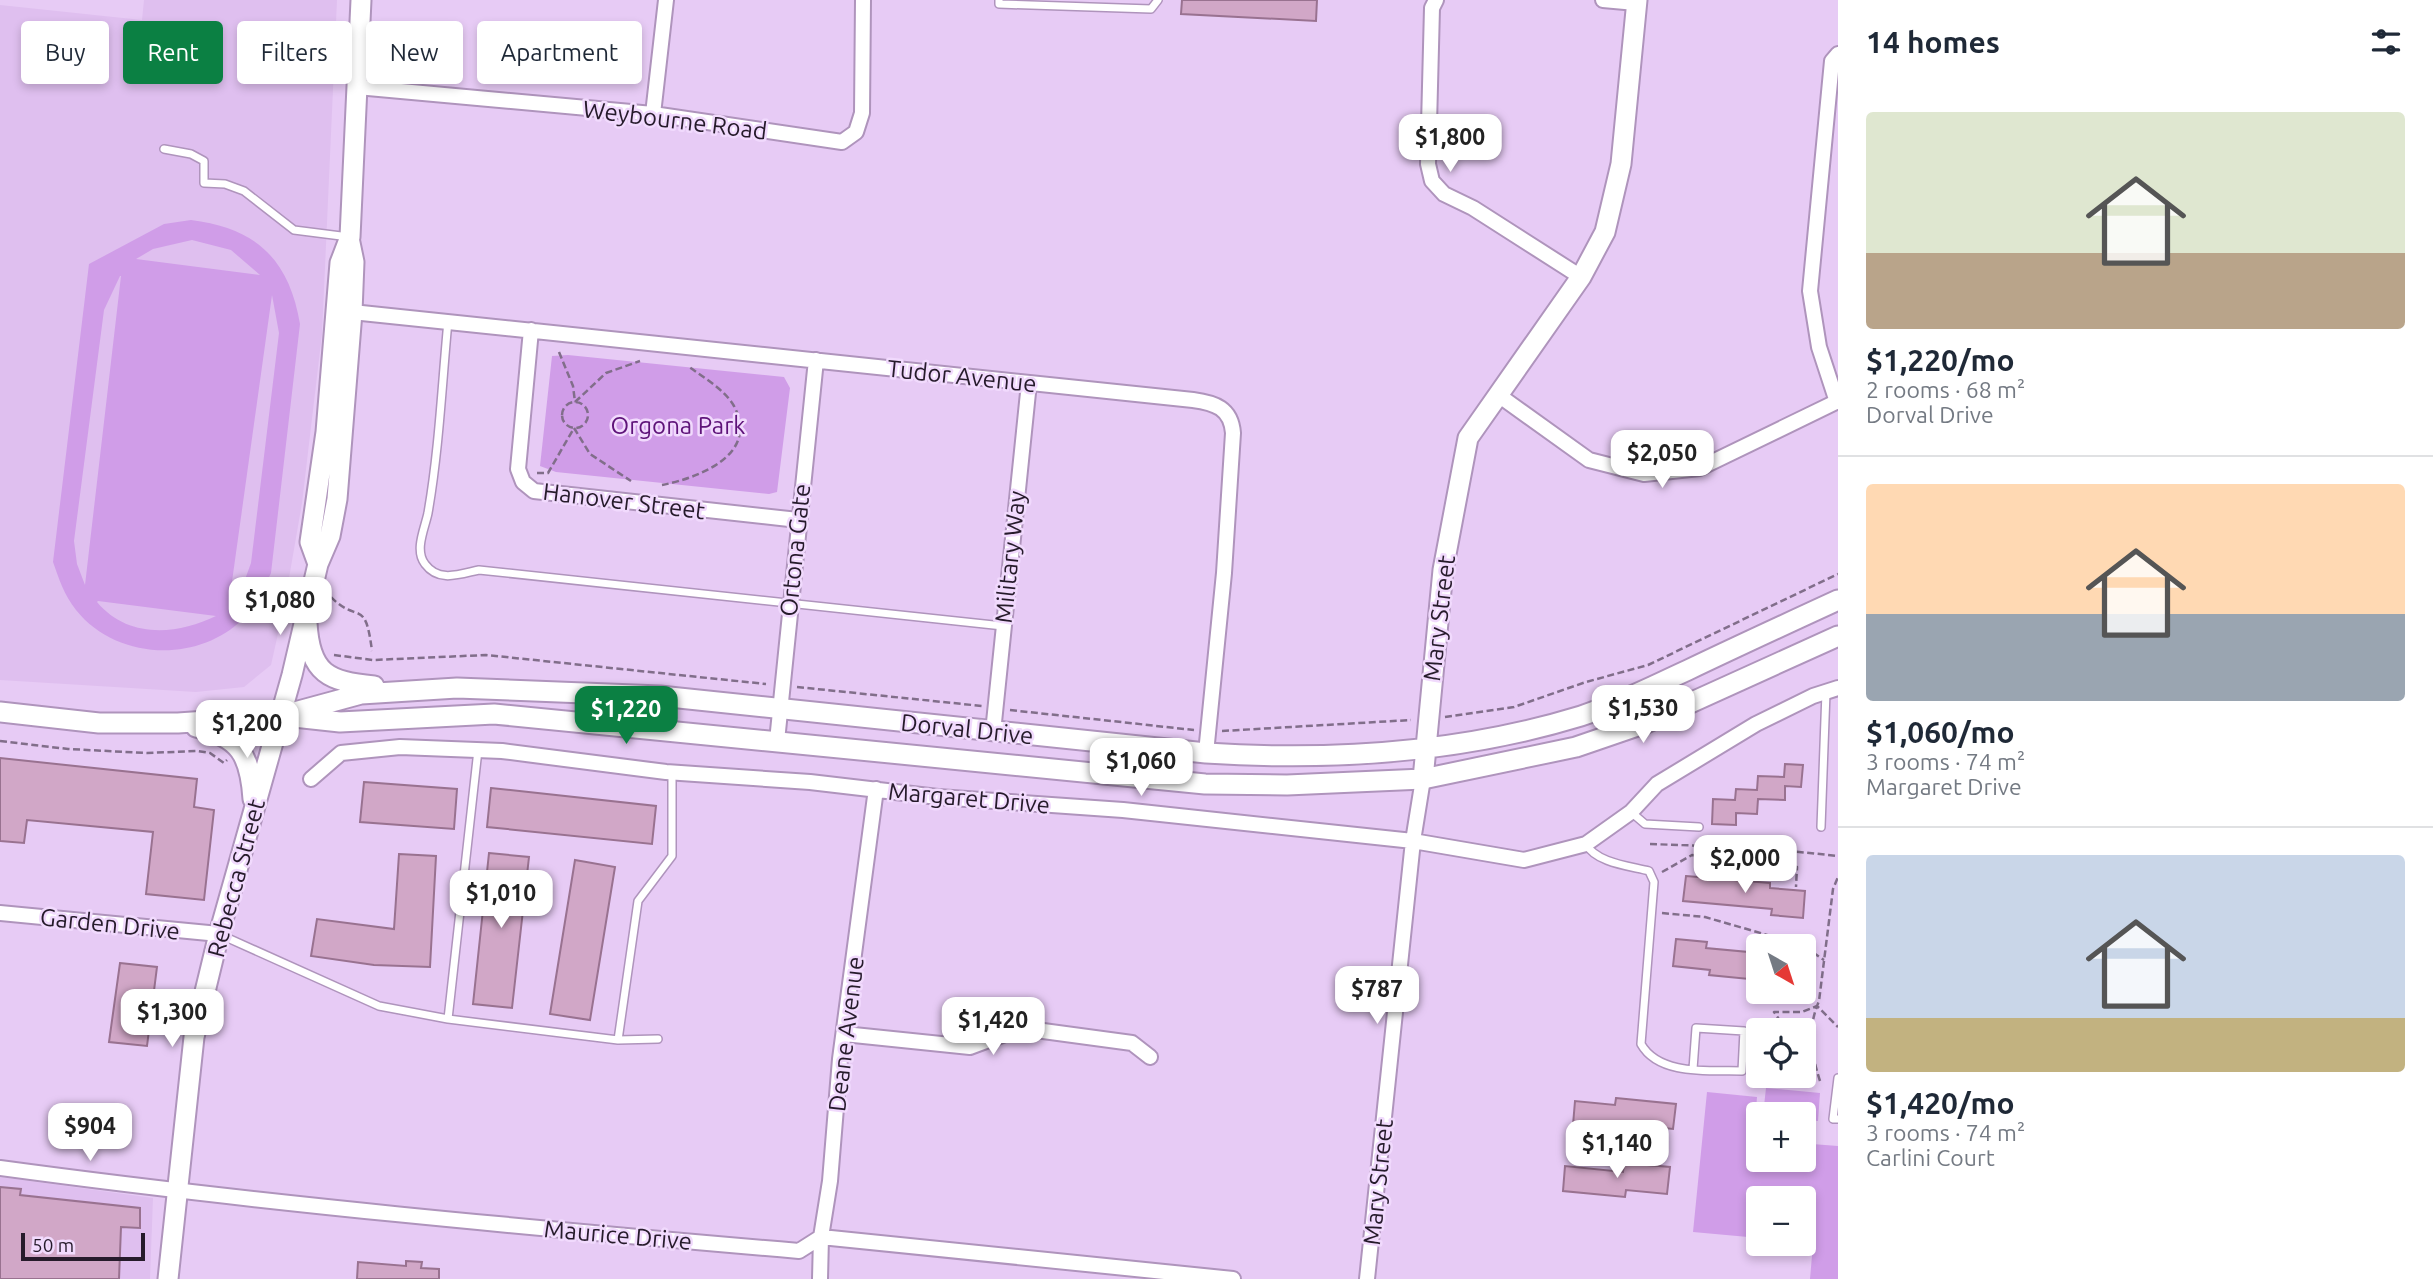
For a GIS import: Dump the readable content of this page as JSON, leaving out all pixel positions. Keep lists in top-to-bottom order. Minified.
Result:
{"streets":{"main road":["Mary Street","Dorval Drive","Rebecca Street"],"street":["Weybourne Road","Tudor Avenue","Hanover Street","Ortona Gate","Military Way","Margaret Drive","Garden Drive","Deane Avenue","Maurice Drive"]},"crossings":[["Weybourne Road","Rebecca Street"],["Tudor Avenue","Hanover Street"],["Tudor Avenue","Ortona Gate"],["Tudor Avenue","Military Way"],["Tudor Avenue","Dorval Drive"],["Tudor Avenue","Rebecca Street"],["Hanover Street","Ortona Gate"],["Ortona Gate","Dorval Drive"],["Military Way","Dorval Drive"],["Mary Street","Dorval Drive"],["Mary Street","Margaret Drive"],["Dorval Drive","Rebecca Street"],["Margaret Drive","Deane Avenue"],["Rebecca Street","Garden Drive"],["Rebecca Street","Maurice Drive"],["Deane Avenue","Maurice Drive"]],"parks":["Orgona Park"],"scale_bar":"50 m","north":"bottom right","page":{"heading":"14 homes","chip":["Buy","Rent","Filters","New","Apartment"],"list":[{"name":"$1,220/mo","note":"2 rooms · 68 m² · Dorval Drive"},{"name":"$1,060/mo","note":"3 rooms · 74 m² · Margaret Drive"},{"name":"$1,420/mo","note":"3 rooms · 74 m² · Carlini Court"}],"price":["$1,800","$2,050","$1,080","$1,530","$1,220","$1,200","$1,060","$2,000","$1,010","$787","$1,300","$1,420","$904","$1,140"],"map_buttons":["+","−"],"scale":"50 m"}}
